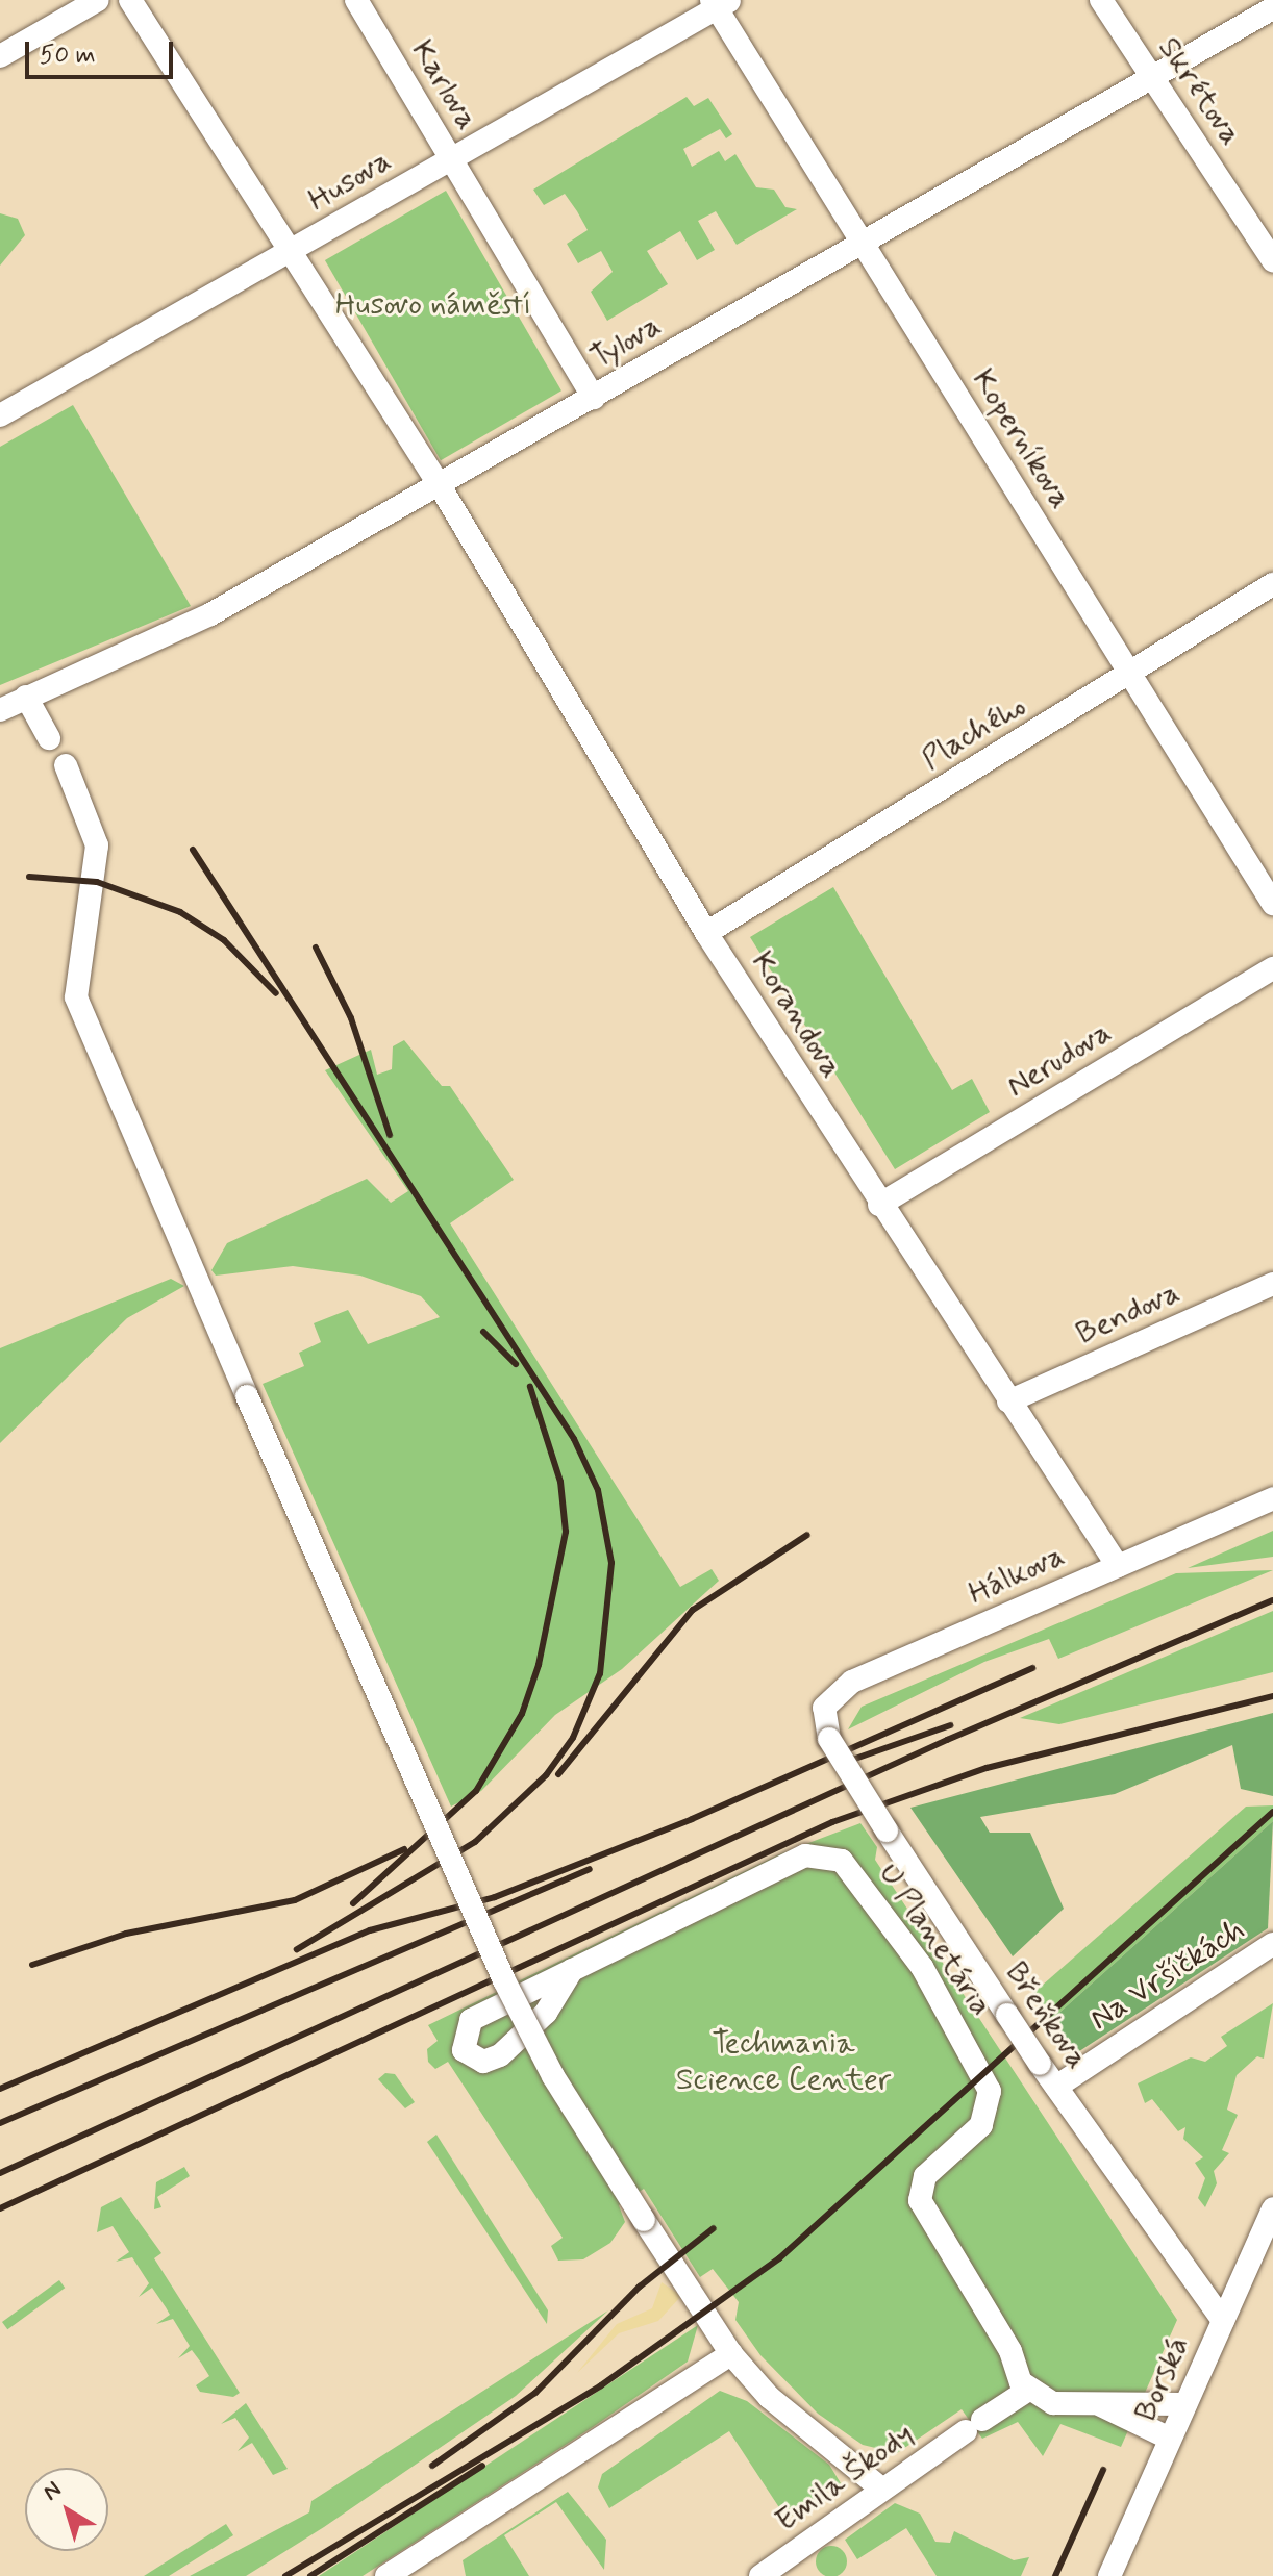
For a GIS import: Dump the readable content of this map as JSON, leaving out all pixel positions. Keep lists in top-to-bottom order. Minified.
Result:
{"streets":{"street":["Karlova","Skrétova","Husova","Tylova","Koperníkova","Plachého","Korandova","Nerudova","Bendova","Hálkova","U Planetária","Na Vršíčkách","Břeňkova","Borská","Emila Škody"]},"crossings":[["Karlova","Husova"],["Skrétova","Tylova"],["Husova","Koperníkova"],["Tylova","Koperníkova"],["Tylova","Korandova"],["Koperníkova","Plachého"],["Plachého","Korandova"],["Korandova","Nerudova"],["Korandova","Bendova"],["Korandova","Hálkova"],["Hálkova","Břeňkova"],["U Planetária","Emila Škody"],["Na Vršíčkách","Břeňkova"],["Břeňkova","Borská"]],"parks":["Husovo náměstí","Techmania Science Center"],"scale_bar":"50 m","north":"top left"}
